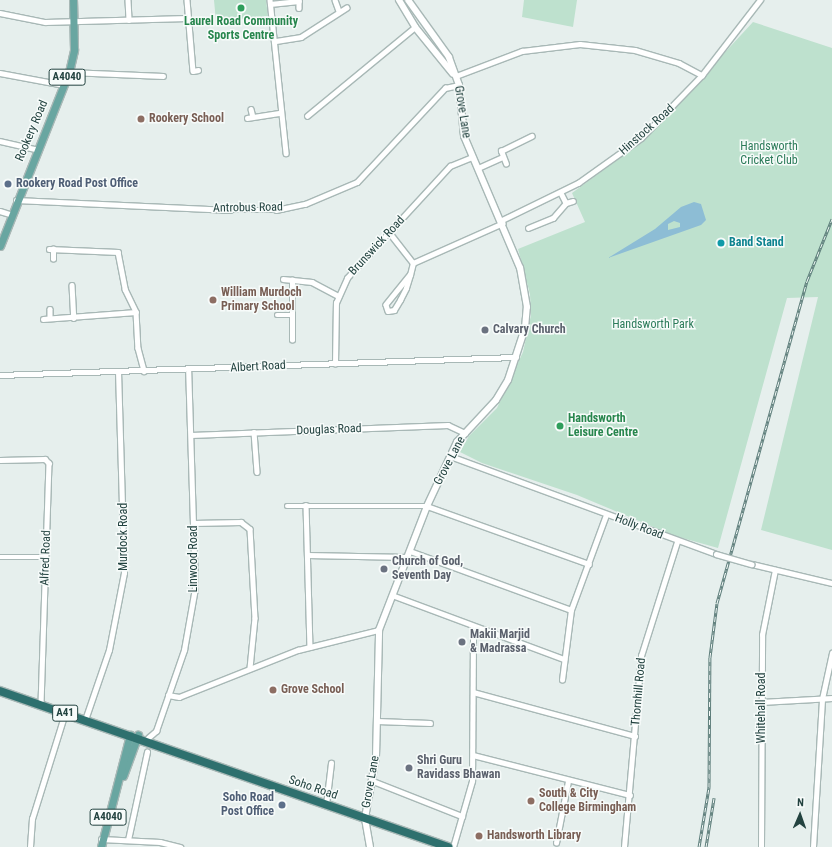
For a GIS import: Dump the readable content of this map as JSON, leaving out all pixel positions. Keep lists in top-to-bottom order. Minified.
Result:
{"streets":{"highway":["A41","Soho Road"],"main road":["A4040","Rookery Road"],"street":["Grove Lane","Hinstock Road","Antrobus Road","Brunswick Road","Albert Road","Douglas Road","Holly Road","Murdock Road","Alfred Road","Linwood Road","Thornhill Road","Whitehall Road"]},"crossings":[["A4040","Soho Road"],["Grove Lane","Hinstock Road"],["Grove Lane","Antrobus Road"],["Grove Lane","Brunswick Road"],["Grove Lane","Albert Road"],["Grove Lane","Douglas Road"],["Grove Lane","Holly Road"],["Grove Lane","Soho Road"],["Rookery Road","Antrobus Road"],["Brunswick Road","Albert Road"],["Albert Road","Murdock Road"],["Albert Road","Linwood Road"],["Douglas Road","Linwood Road"],["Holly Road","Thornhill Road"],["Holly Road","Whitehall Road"],["Murdock Road","Soho Road"],["Alfred Road","Soho Road"],["Linwood Road","Soho Road"]],"parks":["Handsworth Cricket Club","Handsworth Park"],"places":["Laurel Road Community Sports Centre","Rookery School","Rookery Road Post Office","Band Stand","William Murdoch Primary School","Calvary Church","Handsworth Leisure Centre","Church of God, Seventh Day","Makii Marjid & Madrassa","Grove School","Shri Guru Ravidass Bhawan","South & City College Birmingham","Soho Road Post Office","Handsworth Library"],"north":"top"}
